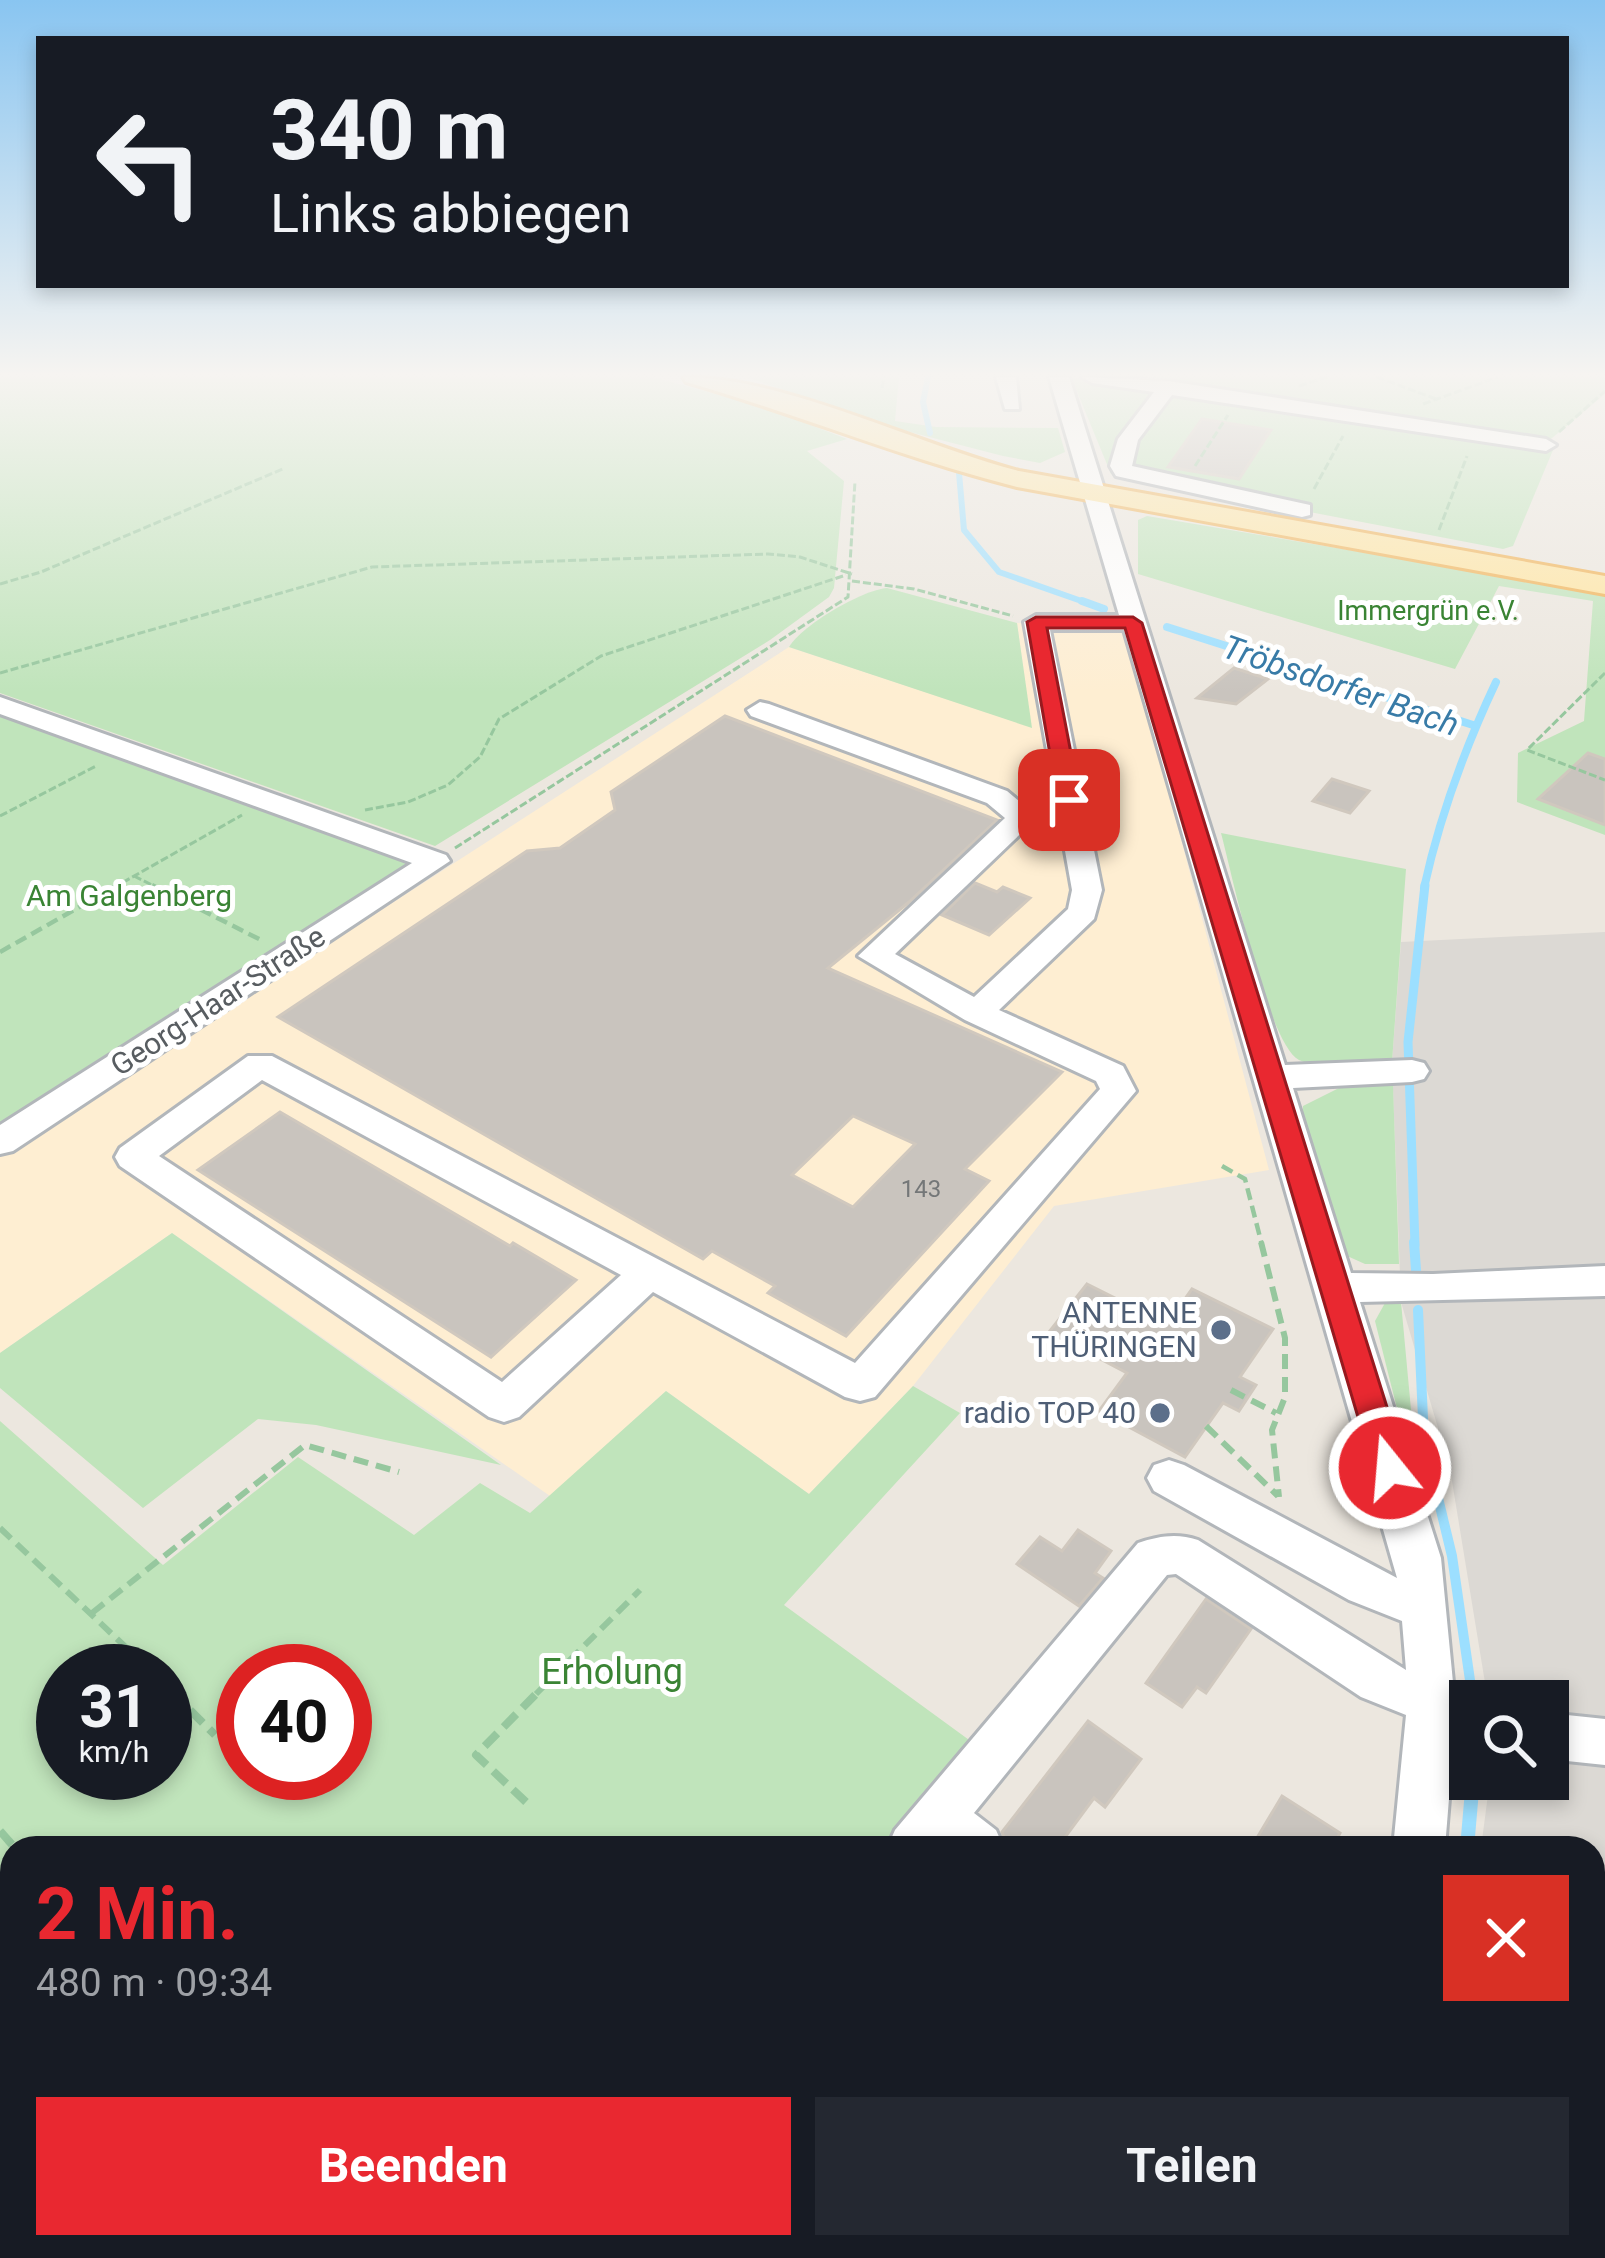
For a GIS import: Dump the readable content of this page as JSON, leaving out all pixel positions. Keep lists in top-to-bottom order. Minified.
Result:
{"streets":{"street":["Georg-Haar-Straße"]},"water":["Tröbsdorfer Bach"],"parks":["Immergrün e.V.","Am Galgenberg","Erholung"],"places":["ANTENNE THÜRINGEN","radio TOP 40"],"house_numbers":["143"],"page":{"turn":["340 m","Links abbiegen"],"speed":"31 km/h","limit":"40","heading":["2 Min.","480 m · 09:34"],"buttons":["Beenden","Teilen"]}}
